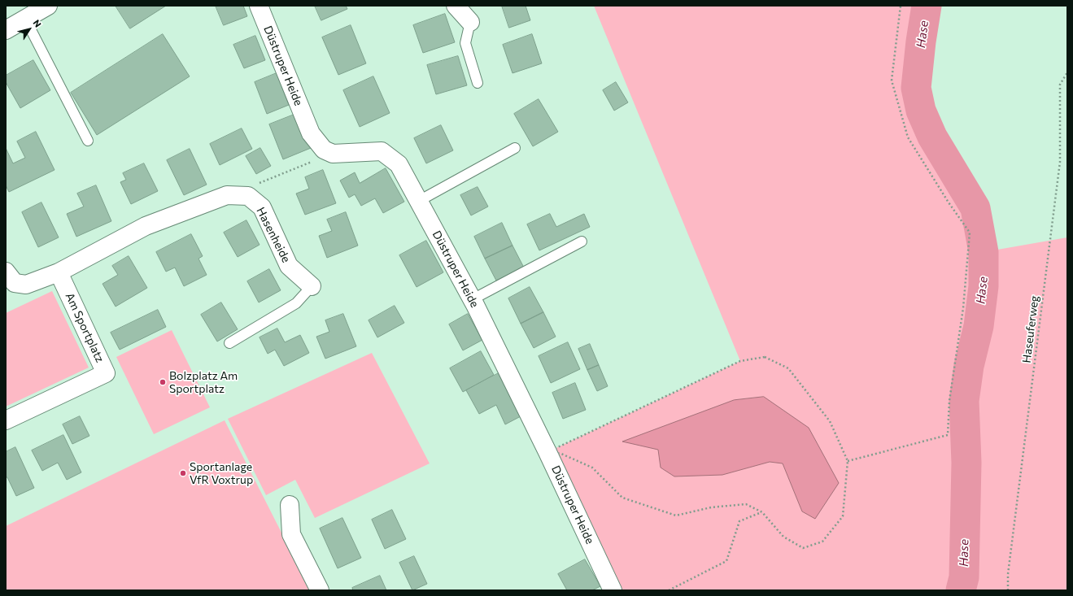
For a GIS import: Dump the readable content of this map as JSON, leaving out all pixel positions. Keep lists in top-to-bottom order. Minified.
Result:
{"streets":{"street":["Düstruper Heide","Hasenheide","Am Sportplatz"],"path":["Haseuferweg"]},"crossings":[["Hasenheide","Am Sportplatz"]],"water":["Hase"],"places":["Bolzplatz Am Sportplatz","Sportanlage VfR Voxtrup"],"north":"top right"}
